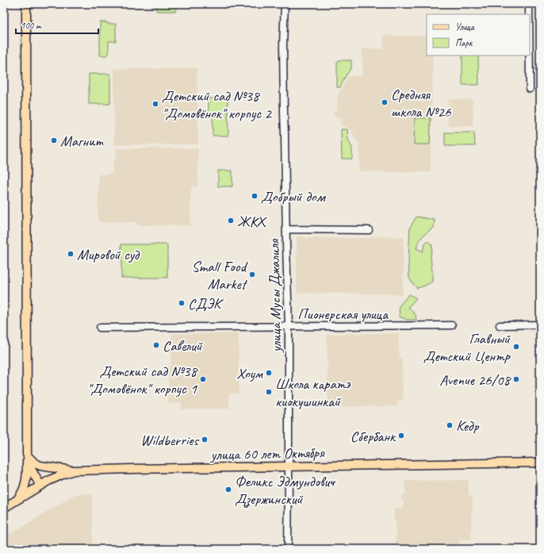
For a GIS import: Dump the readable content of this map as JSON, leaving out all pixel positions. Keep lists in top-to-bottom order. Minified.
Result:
{"streets":{"main road":["улица 60 лет Октября"],"street":["улица Мусы Джалиля","Пионерская улица"]},"crossings":[["улица Мусы Джалиля","Пионерская улица"],["улица Мусы Джалиля","улица 60 лет Октября"]],"places":["Средняя школа №26","Детский сад №38 \"Домовёнок\" корпус 2","Магнит","Добрый дом","ЖКХ","Мировой суд","Small Food Market","СДЭК","Савелий","Главный Детский Центр","Хоум","Детский сад №38 \"Домовёнок\" корпус 1","Avenue 26/08","Школа каратэ киокушинкай","Кедр","Сбербанк","Wildberries","Феликс Эдмундович Дзержинский"],"legend":["Улица","Парк"],"scale_bar":"100 m"}
